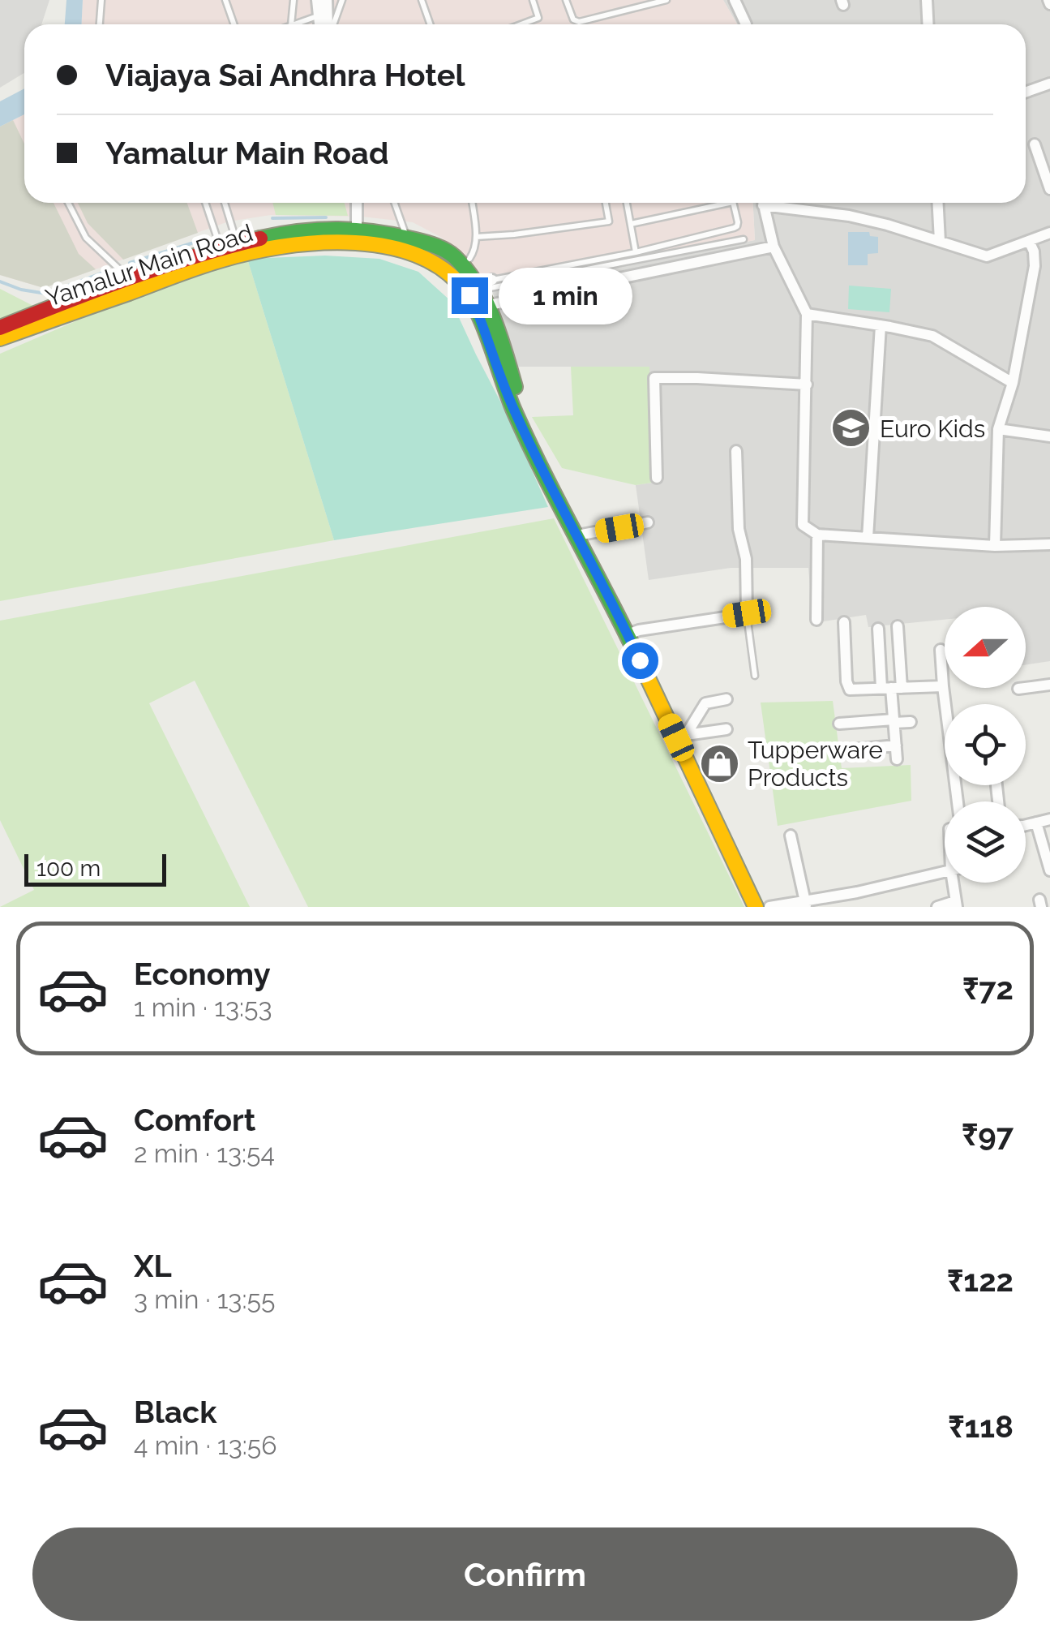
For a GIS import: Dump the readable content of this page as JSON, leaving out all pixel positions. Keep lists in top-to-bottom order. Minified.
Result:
{"streets":{"street":["Yamalur Main Road"]},"places":{"school or university":["Euro Kids"],"shop":["Tupperware Products"]},"scale_bar":"100 m","north":"left","page":{"banner":["Viajaya Sai Andhra Hotel","Yamalur Main Road"],"bubble":"1 min","scale":"100 m","list":[{"name":"Economy","note":"1 min · 13:53","value":"₹72"},{"name":"Comfort","note":"2 min · 13:54","value":"₹97"},{"name":"XL","note":"3 min · 13:55","value":"₹122"},{"name":"Black","note":"4 min · 13:56","value":"₹118"}],"buttons":"Confirm"}}
